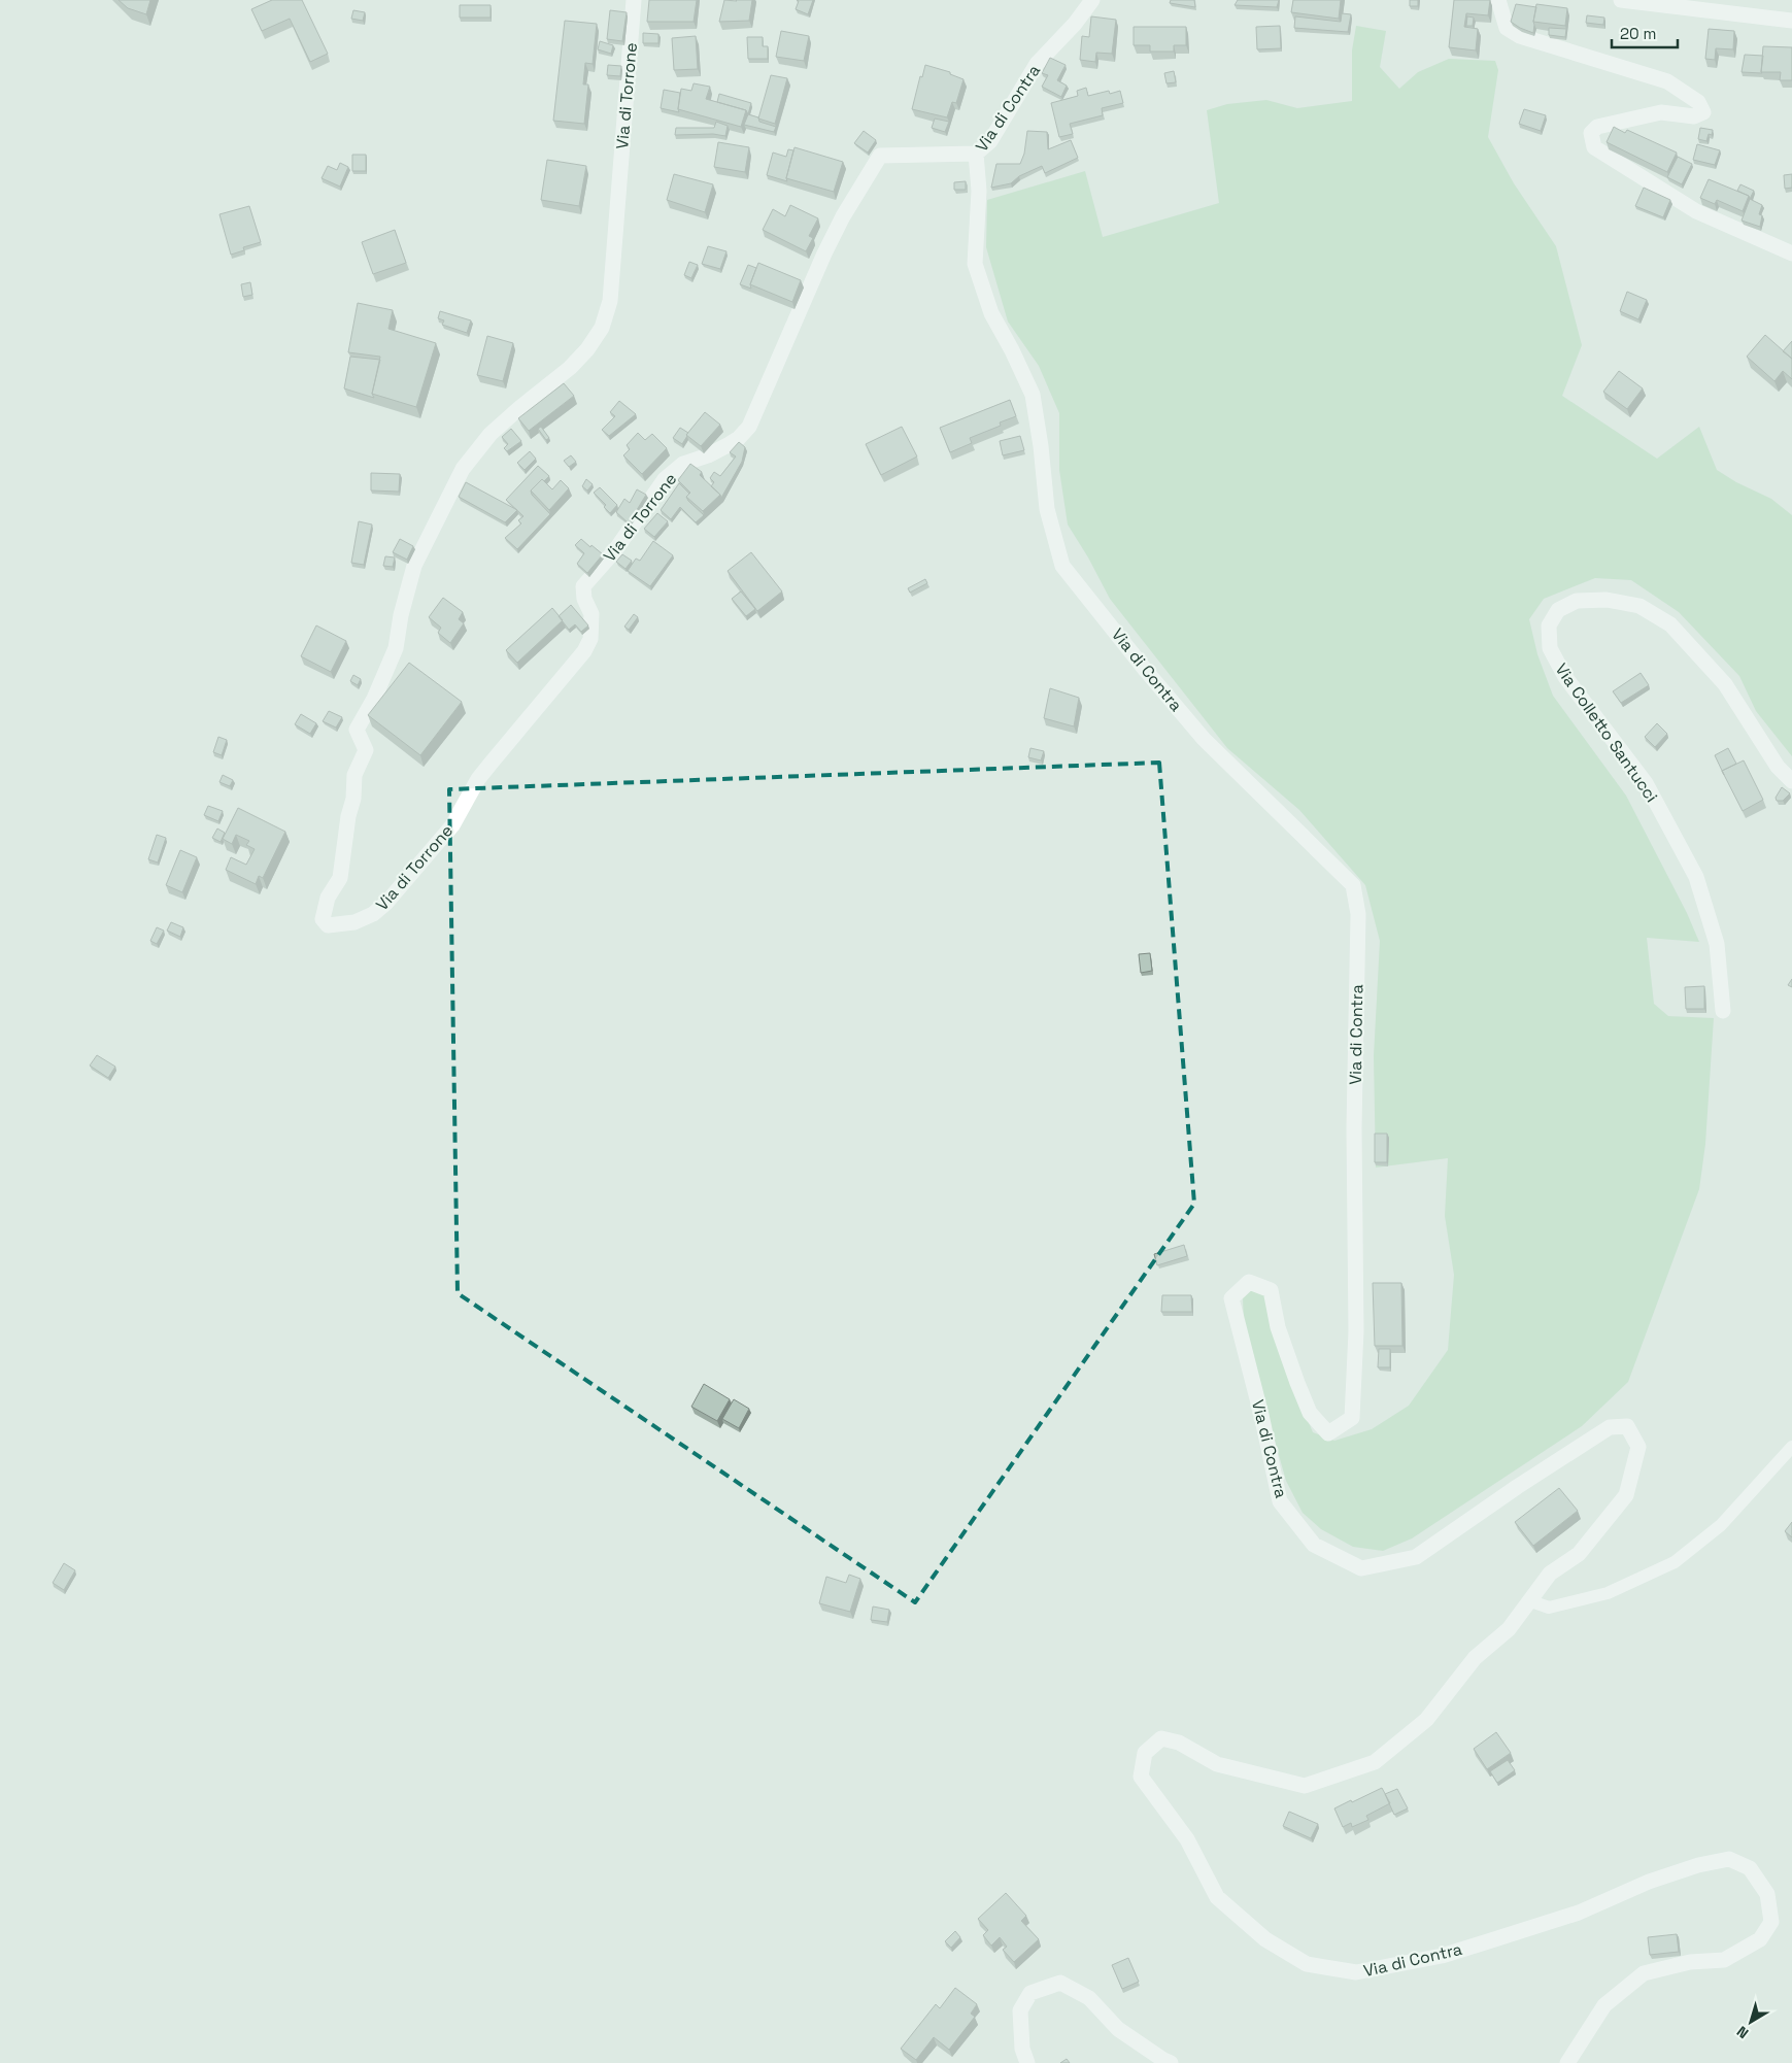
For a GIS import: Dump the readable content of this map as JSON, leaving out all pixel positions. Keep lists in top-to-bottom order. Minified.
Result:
{"streets":{"street":["Via di Torrone","Via di Contra","Via Colletto Santucci"]},"crossings":[["Via di Torrone","Via di Contra"]],"scale_bar":"20 m","north":"bottom left"}
